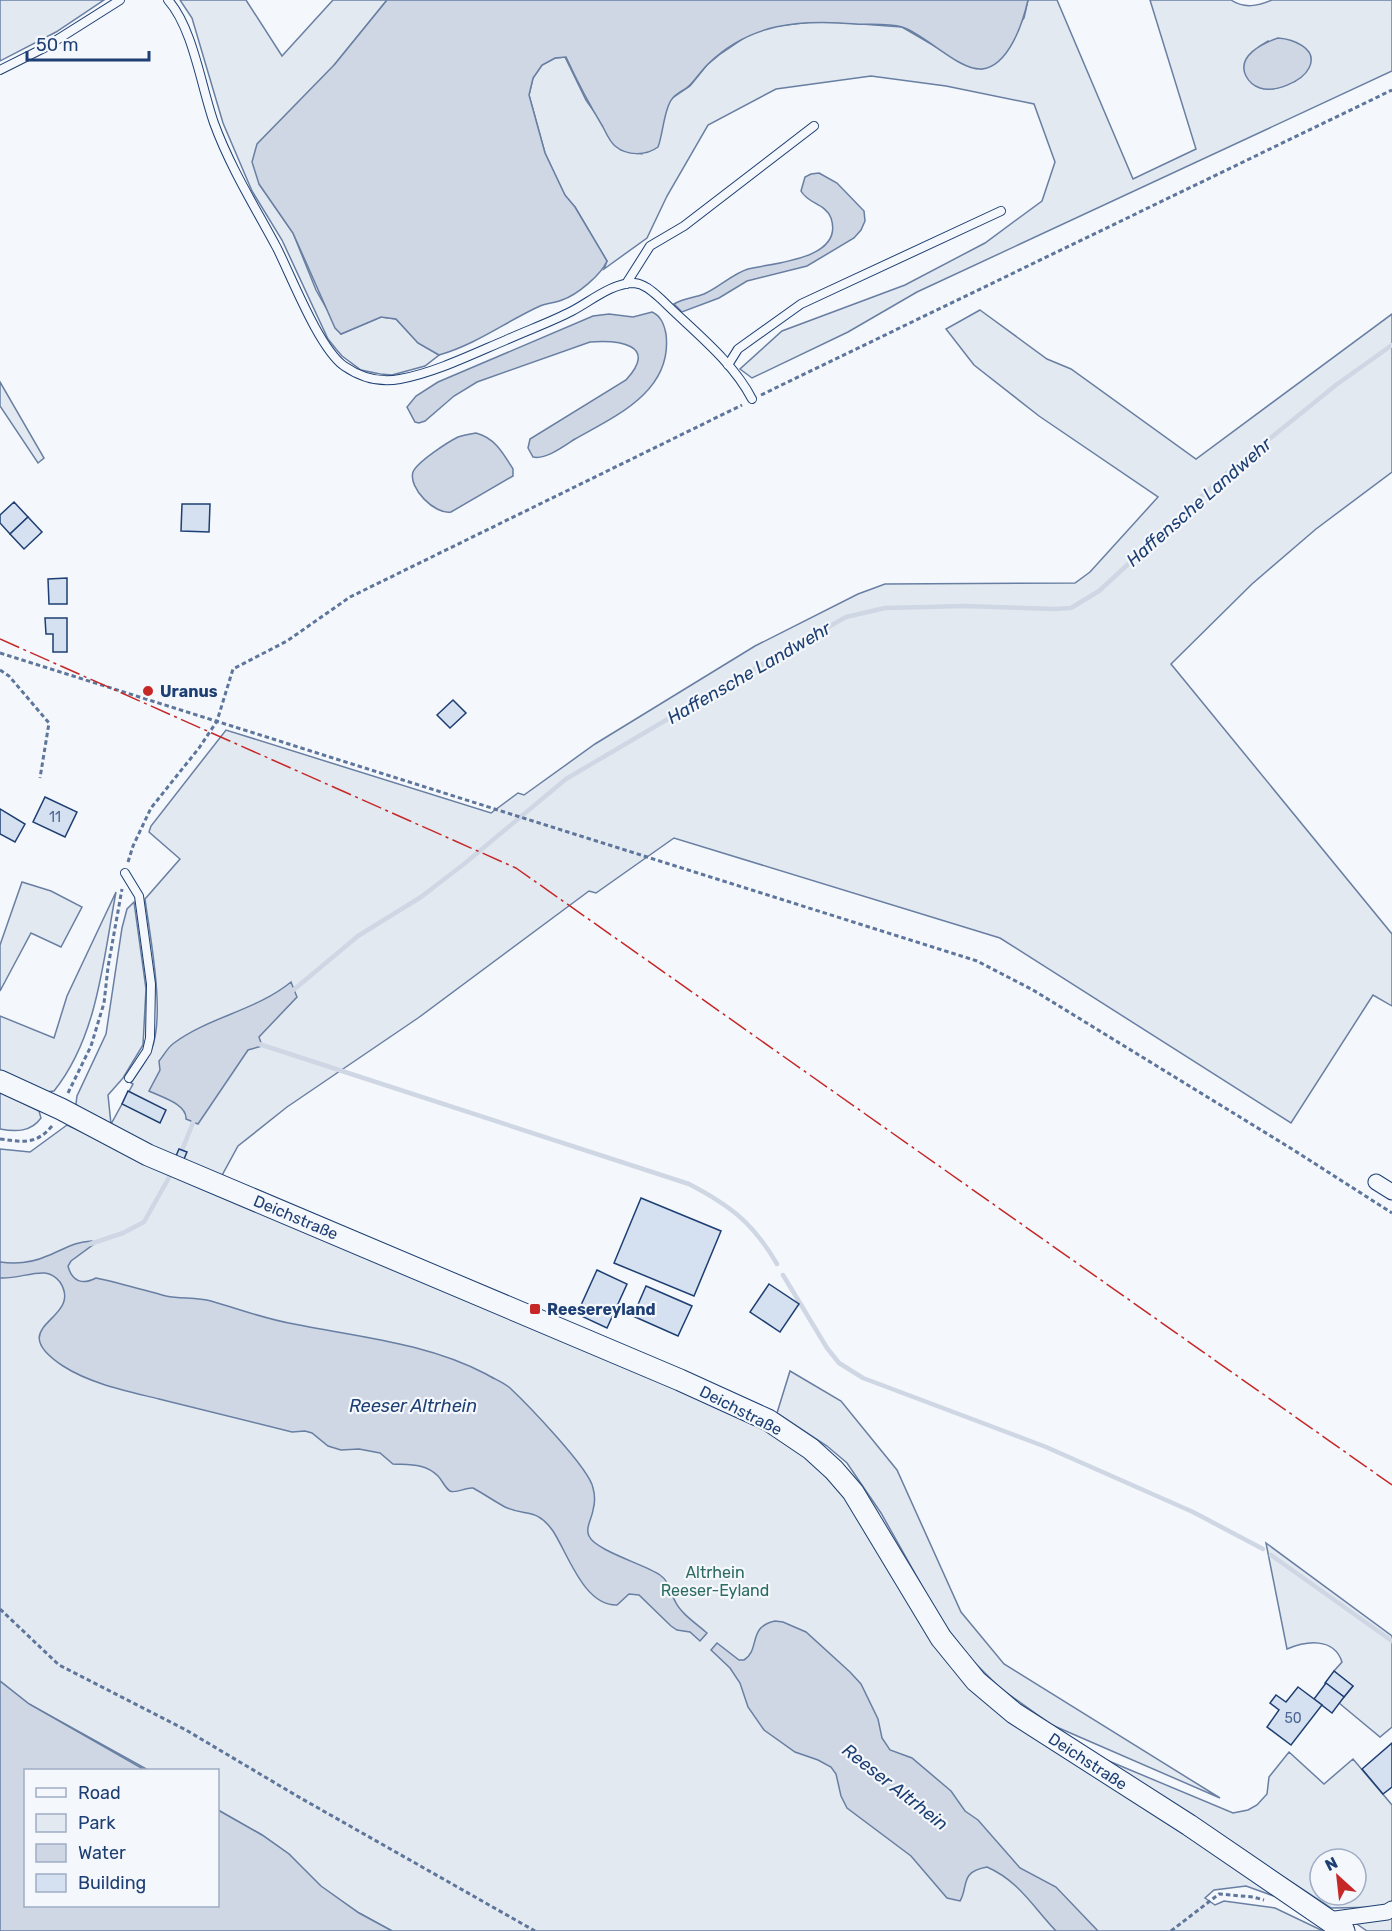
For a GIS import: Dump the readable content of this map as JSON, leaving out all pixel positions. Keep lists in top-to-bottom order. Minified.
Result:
{"streets":{"street":["Deichstraße"]},"water":["Haffensche Landwehr","Reeser Altrhein"],"parks":["Altrhein Reeser-Eyland"],"places":{"other":["Uranus"],"transit":["Reesereyland"]},"house_numbers":["11","50"],"legend":["Road","Park","Water","Building"],"scale_bar":"50 m","north":"top left"}
